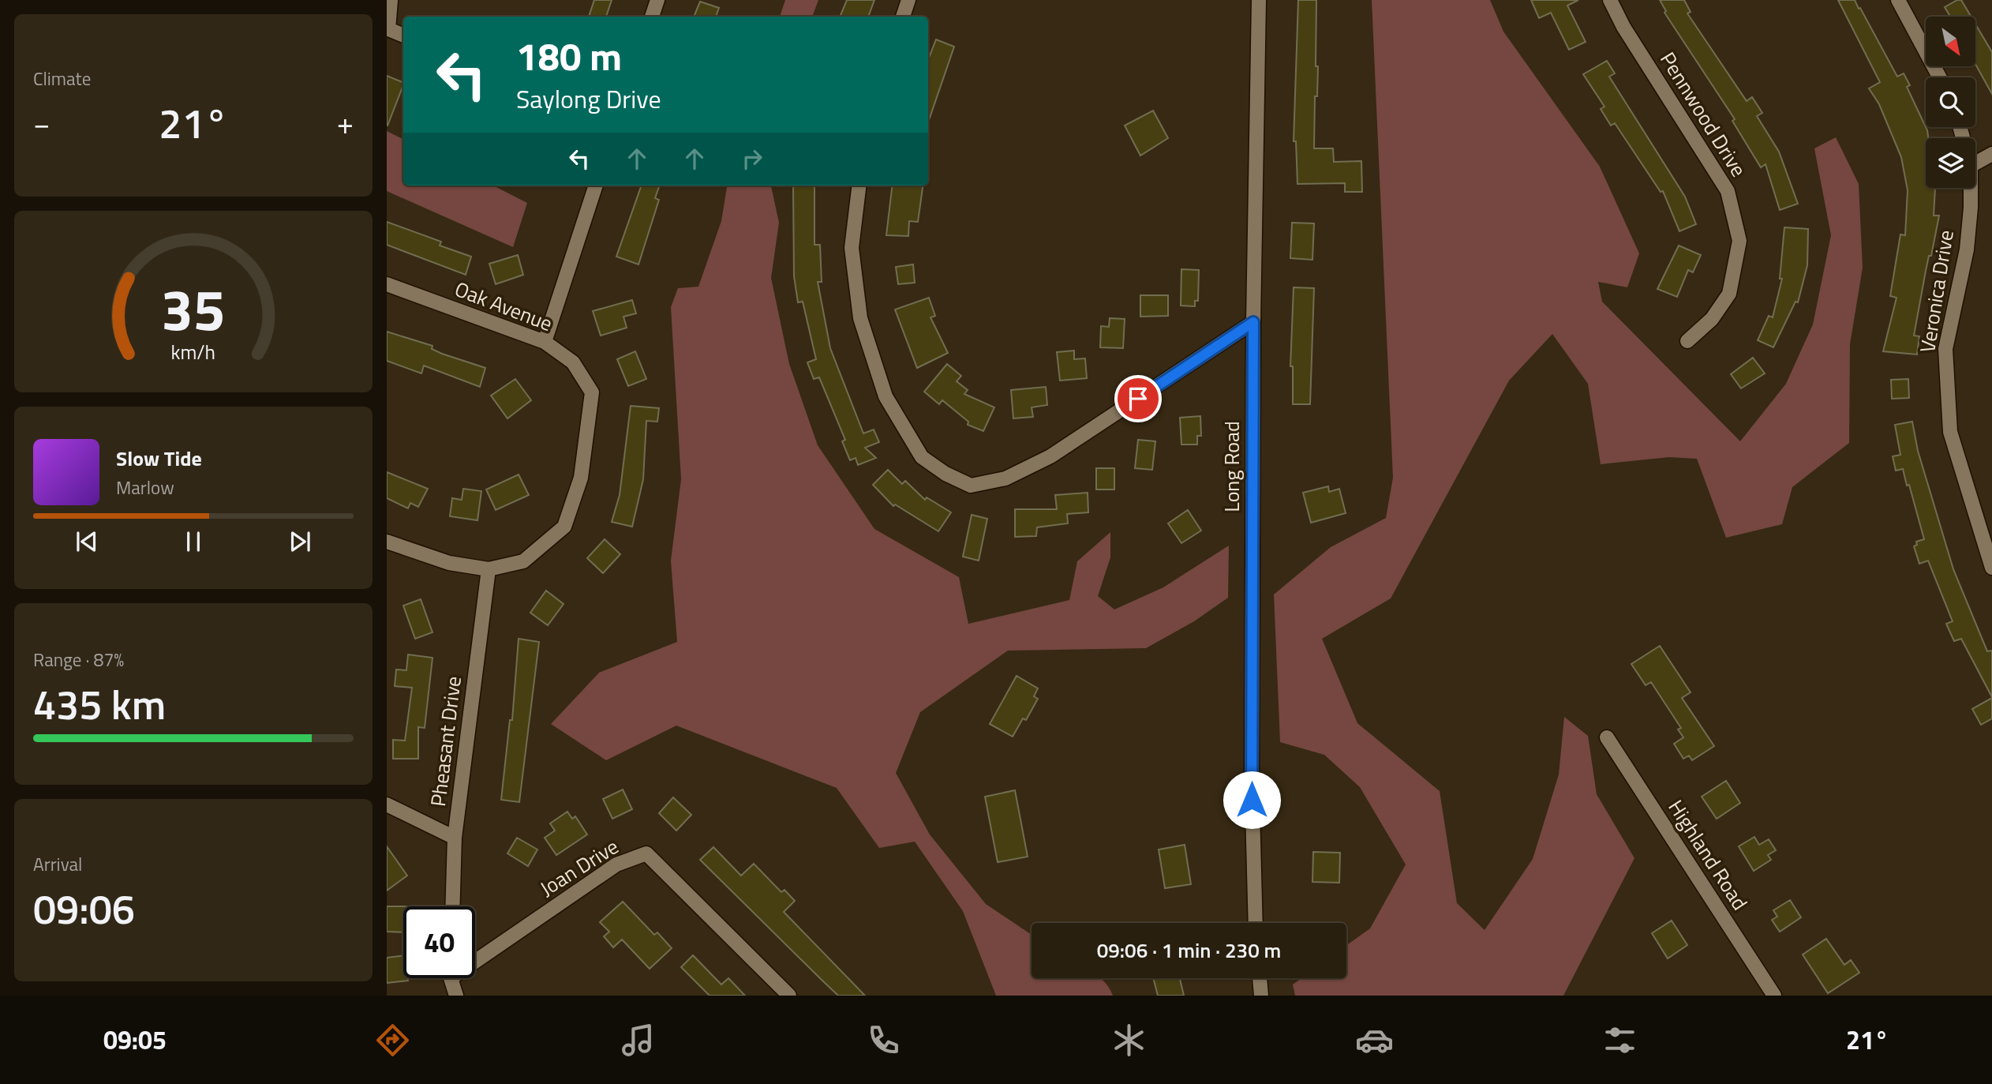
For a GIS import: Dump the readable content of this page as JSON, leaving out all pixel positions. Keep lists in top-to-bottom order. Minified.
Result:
{"streets":{"street":["Pennwood Drive","Veronica Drive","Oak Avenue","Long Road","Pheasant Drive","Highland Road","Joan Drive"]},"crossings":[["Oak Avenue","Pheasant Drive"]],"north":"bottom right","page":{"tile":["Climate",["Range · 87%","435 km"],["Arrival","09:06"]],"turn":["180 m","Saylong Drive"],"heat":["−","21°","+"],"song":["Slow Tide","Marlow"],"limit":"40","trip":"09:06 · 1 min · 230 m","tabs":["09:05","21°"],"gauge":["35","km/h"]}}
